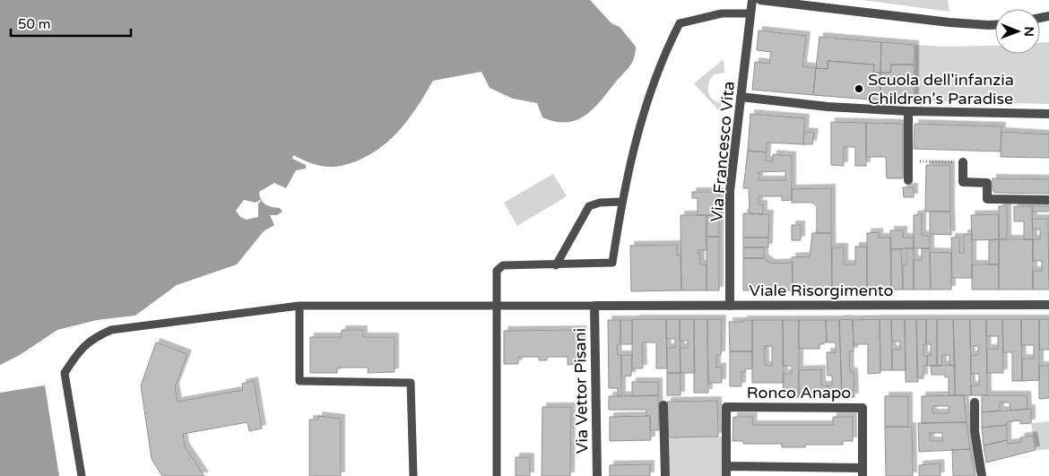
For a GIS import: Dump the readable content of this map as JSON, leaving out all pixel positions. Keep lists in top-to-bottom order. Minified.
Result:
{"streets":{"street":["Via Francesco Vita","Viale Risorgimento","Via Vettor Pisani","Ronco Anapo"]},"crossings":[["Via Francesco Vita","Viale Risorgimento"],["Viale Risorgimento","Via Vettor Pisani"]],"places":["Scuola dell'infanzia Children's Paradise"],"scale_bar":"50 m","north":"right"}
